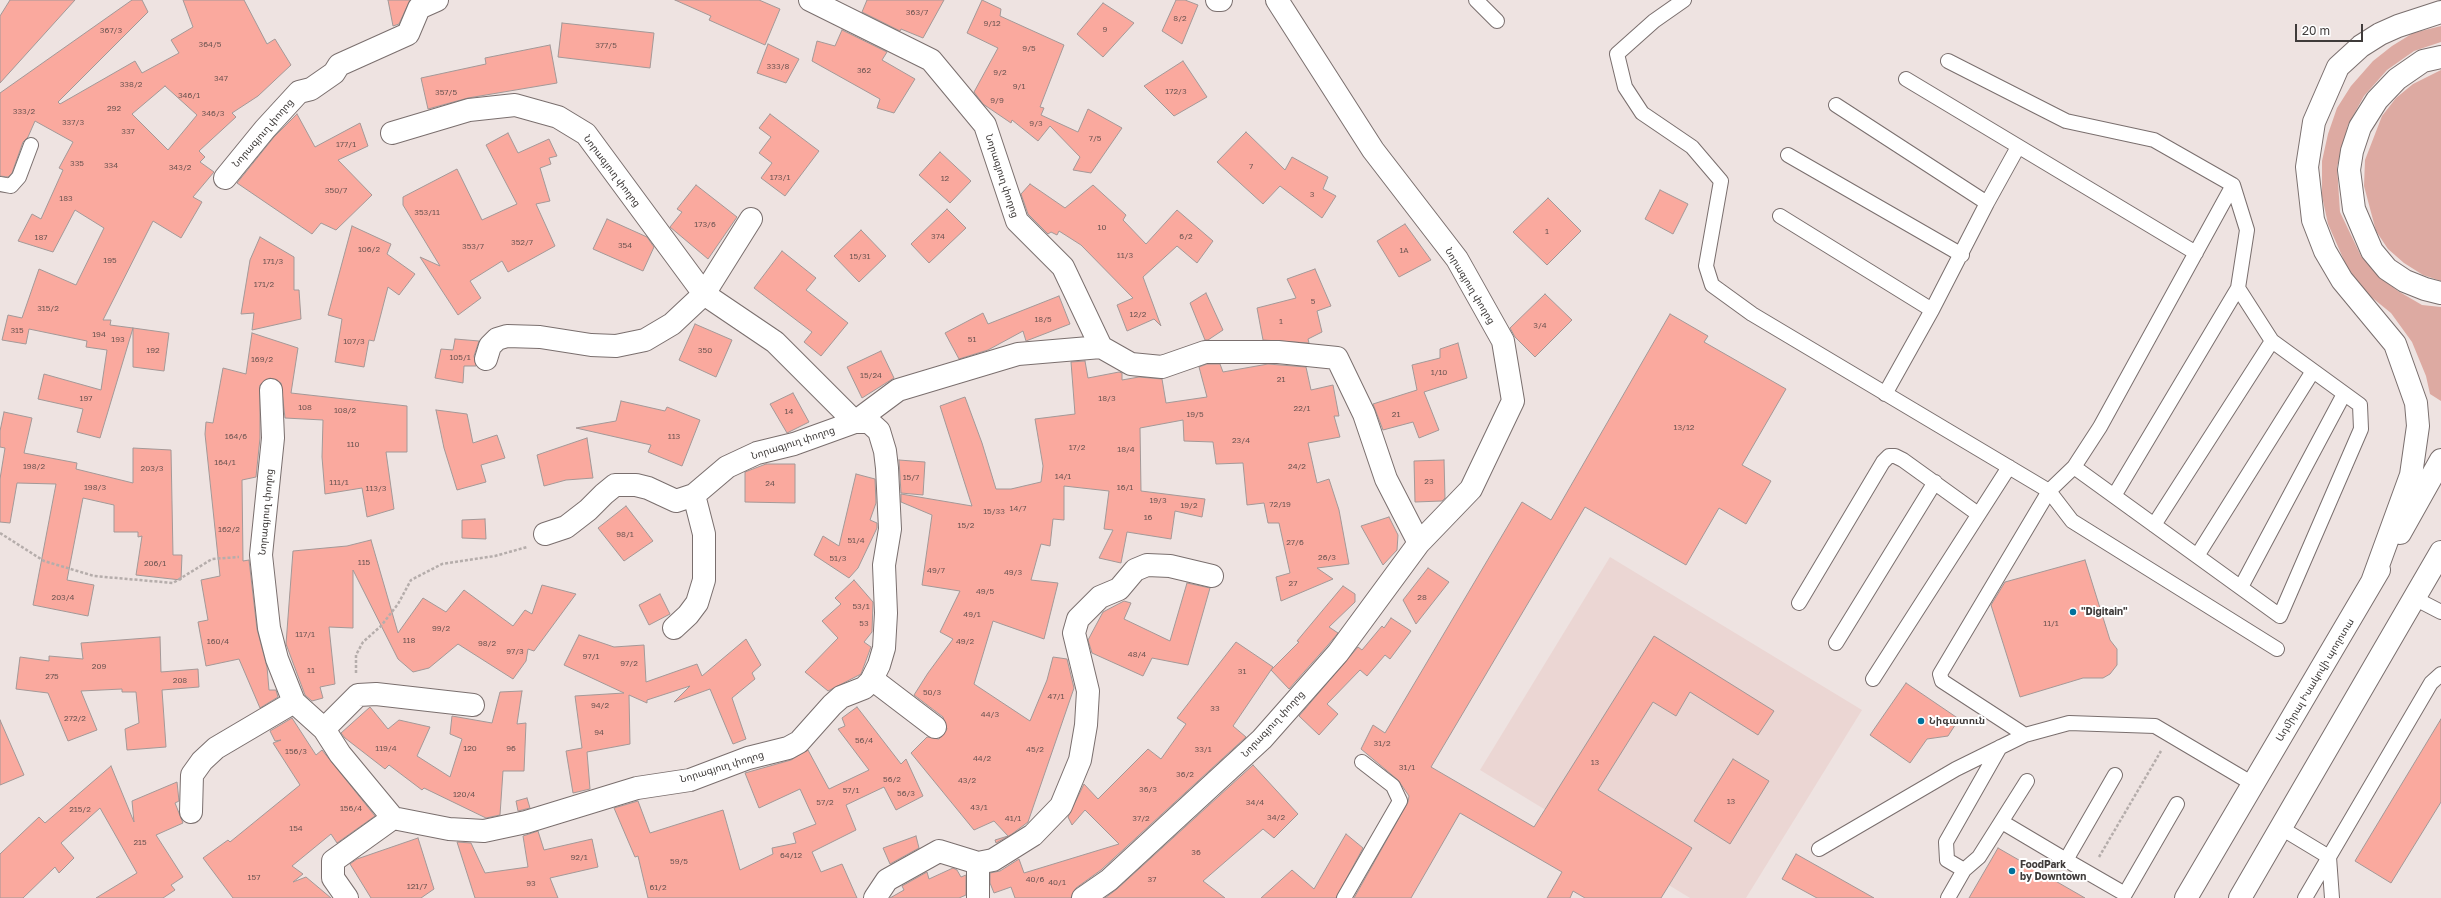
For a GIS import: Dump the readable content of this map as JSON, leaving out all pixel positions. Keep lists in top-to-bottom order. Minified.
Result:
{"streets":{"main road":["Նորագյուղ փողոց","Ադմիրալ Իսակովի պողոտա"]},"places":["\"Digitain\"","Նիգատուն","FoodPark by Downtown"],"house_numbers":["363/7","8/2","9/12","9","367/3","364/5","377/5","9/5","333/8","362","9/2","347","338/2","9/1","172/3","357/5","346/1","9/9","292","333/2","346/3","337/3","9/3","337","7/5","177/1","335","334","7","343/2","173/1","12","350/7","3","183","353/11","173/6","10","1","374","6/2","187","352/7","354","353/7","106/2","1А","11/3","15/31","195","171/3","171/2","5","315/2","12/2","18/5","1","3/4","315","194","193","51","107/3","192","350","105/1","169/2","1/10","15/24","21","197","18/3","108","22/1","108/2","14","19/5","21","13/12","164/6","113","23/4","110","17/2","18/4","164/1","198/2","24/2","203/3","14/1","15/7","23","111/1","24","198/3","16/1","113/3","19/3","72/19","19/2","14/7","15/33","16","15/2","162/2","98/1","51/4","27/6","26/3","51/3","115","206/1","49/7","49/3","27","49/5","203/4","28","53/1","49/1","53","11/1","99/2","117/1","118","160/4","49/2","98/2","97/3","48/4","97/1","97/2","209","11","31","275","208","50/3","47/1","94/2","33","44/3","272/2","94","56/4","31/2","119/4","120","96","45/2","33/1","156/3","44/2","13","31/1","36/2","56/2","43/2","36/3","57/1","56/3","120/4","13","57/2","34/4","43/1","156/4","215/2","34/2","41/1","37/2","154","215","36","64/12","92/1","59/5","157","40/6","37","40/1","93","121/7","61/2"],"scale_bar":"20 m"}
